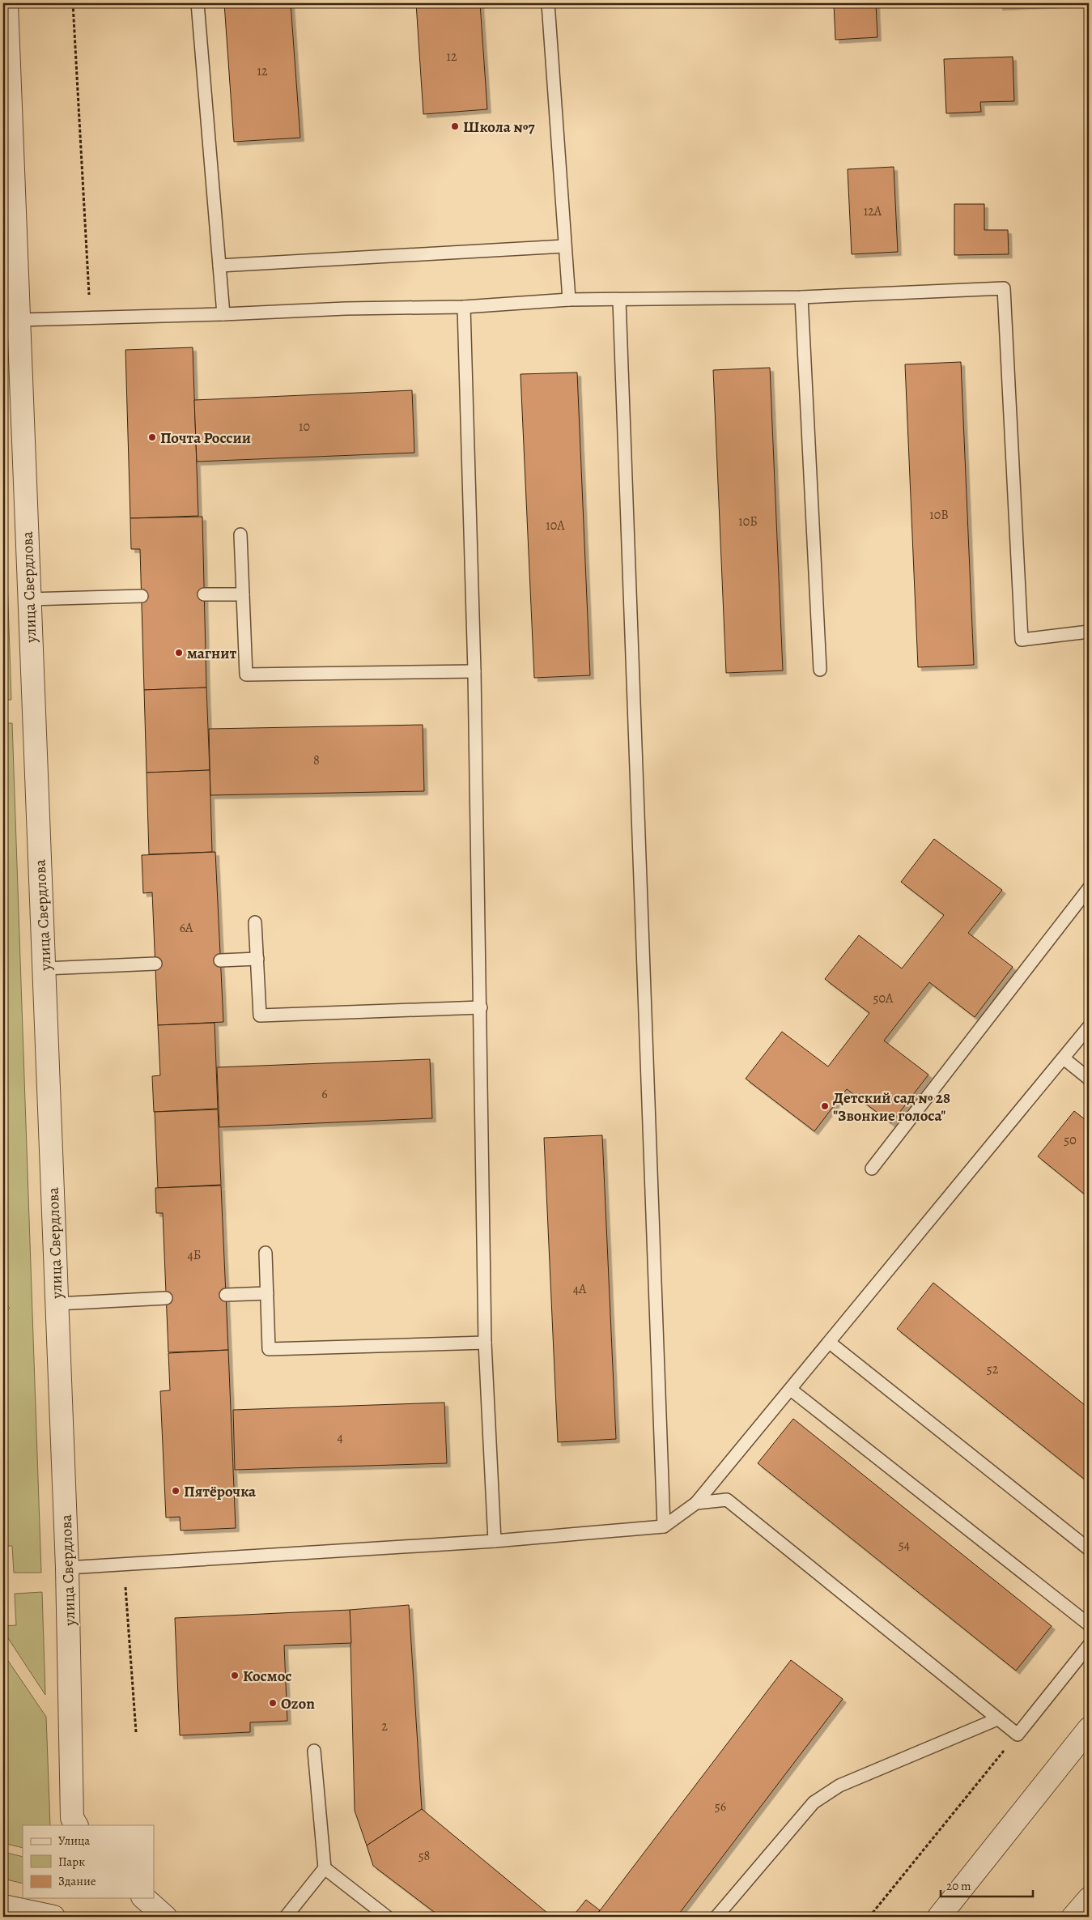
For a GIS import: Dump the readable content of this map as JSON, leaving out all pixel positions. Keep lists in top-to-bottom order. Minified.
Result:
{"streets":{"street":["улица Свердлова"]},"places":["Школа №7","Почта России","магнит","Детский сад № 28 \"Звонкие голоса\"","Пятёрочка","Космос","Ozon"],"house_numbers":["12","12","12А","10","10В","10Б","10А","8","6А","50А","6","50","4Б","4А","52","4","54","2","56","58"],"legend":["Улица","Парк","Здание"],"scale_bar":"20 m"}
